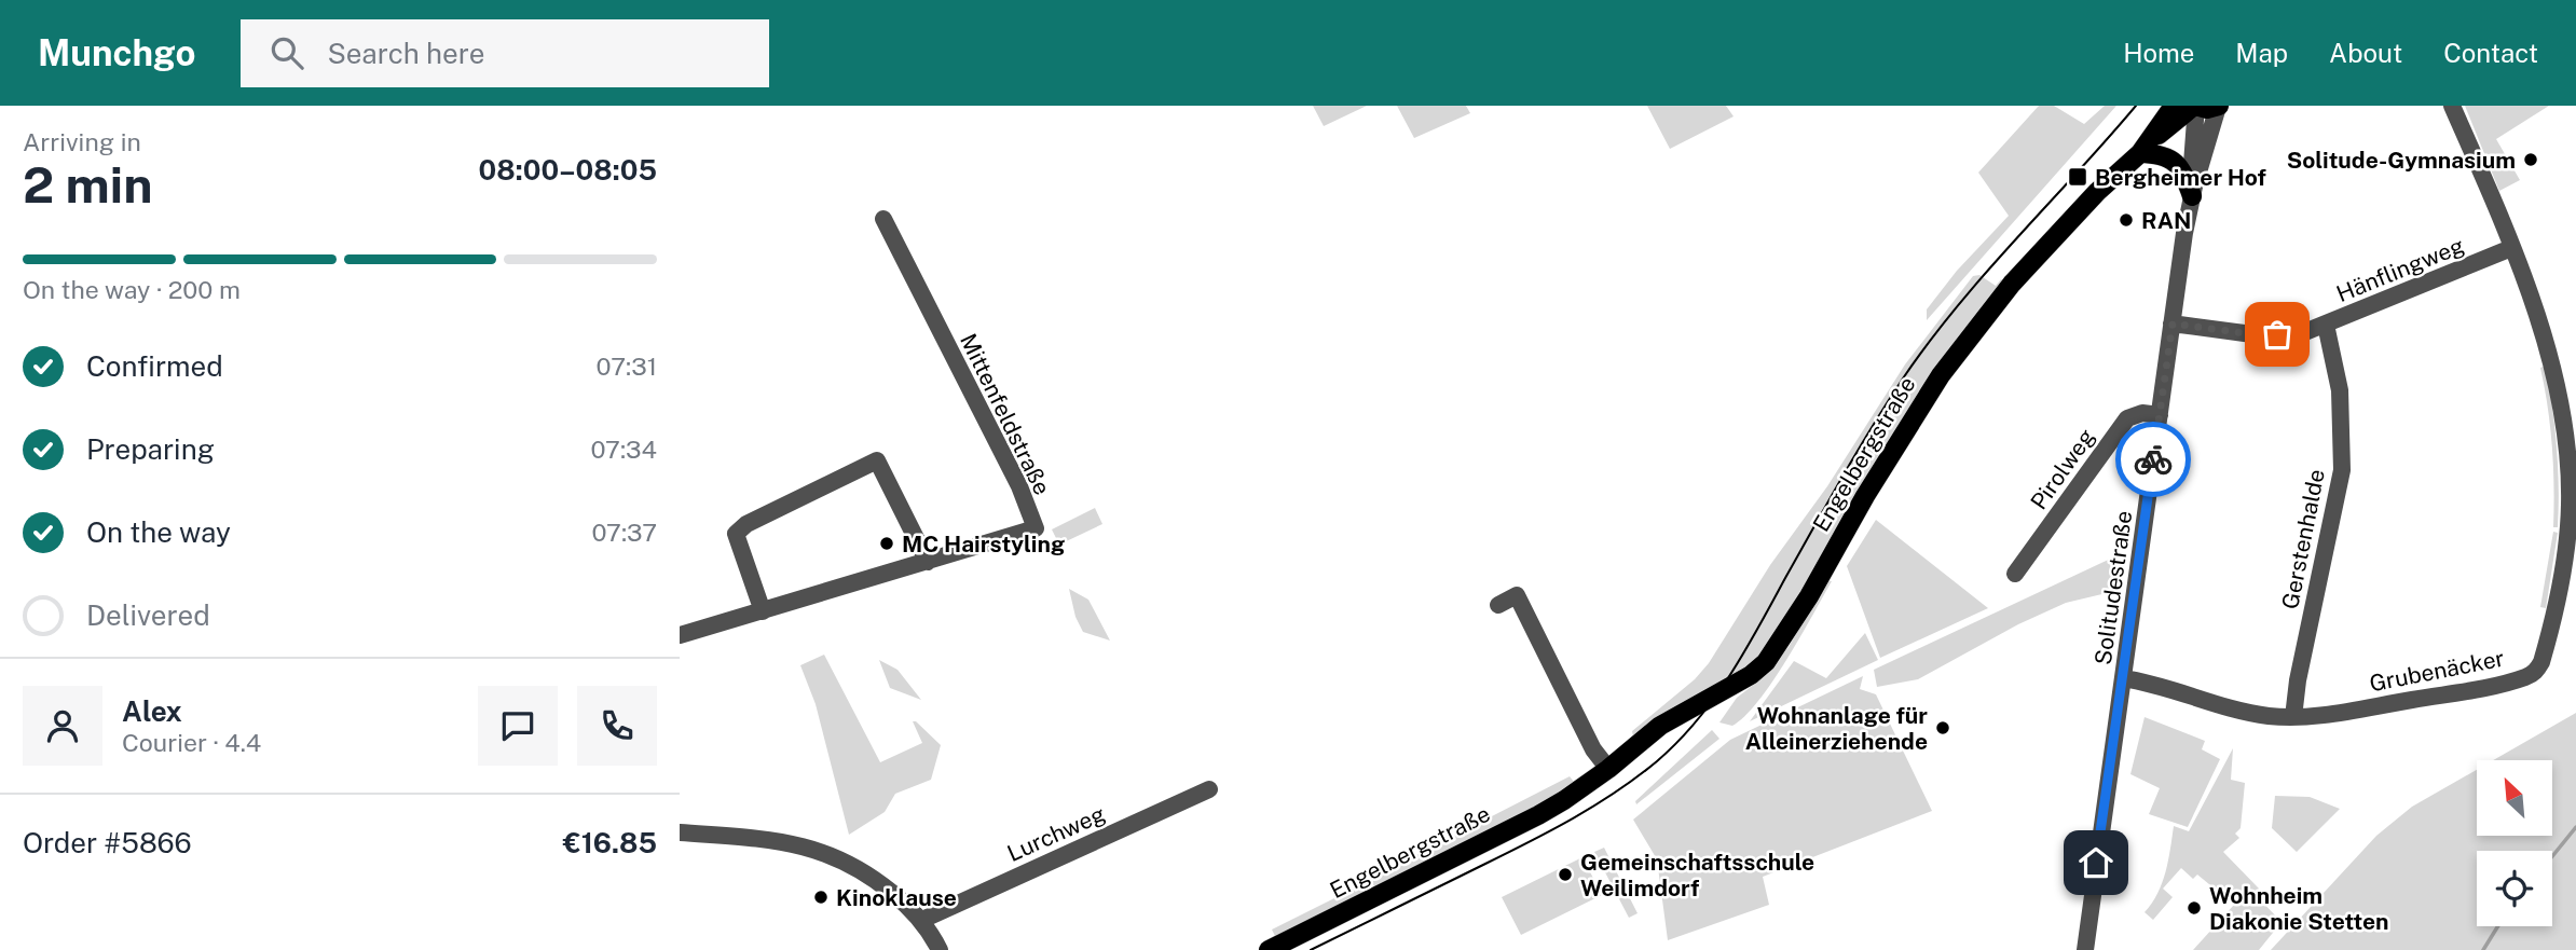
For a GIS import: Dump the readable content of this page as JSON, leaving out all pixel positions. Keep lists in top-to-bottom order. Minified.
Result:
{"streets":{"main road":["Engelbergstraße"],"street":["Hänflingweg","Mittenfeldstraße","Pirolweg","Gerstenhalde","Solitudestraße","Grubenäcker","Lurchweg"]},"crossings":[["Hänflingweg","Gerstenhalde"],["Hänflingweg","Solitudestraße"],["Hänflingweg","Grubenäcker"],["Engelbergstraße","Solitudestraße"],["Pirolweg","Solitudestraße"],["Gerstenhalde","Grubenäcker"],["Solitudestraße","Grubenäcker"]],"places":{"other":["Solitude-Gymnasium","RAN","MC Hairstyling","Wohnanlage für Alleinerziehende","Gemeinschaftsschule Weilimdorf","Kinoklause","Wohnheim Diakonie Stetten"],"transit":["Bergheimer Hof"]},"north":"top left","page":{"header":"Munchgo","search":"Search here","nav":["Home","Map","About","Contact"],"heading":["2 min","Arriving in","08:00–08:05"],"panel":["Alex","Courier · 4.4","Order #5866","€16.85"],"bar":"On the way · 200 m","list":[["Confirmed","07:31"],["Preparing","07:34"],["On the way","07:37"],"Delivered"]}}
